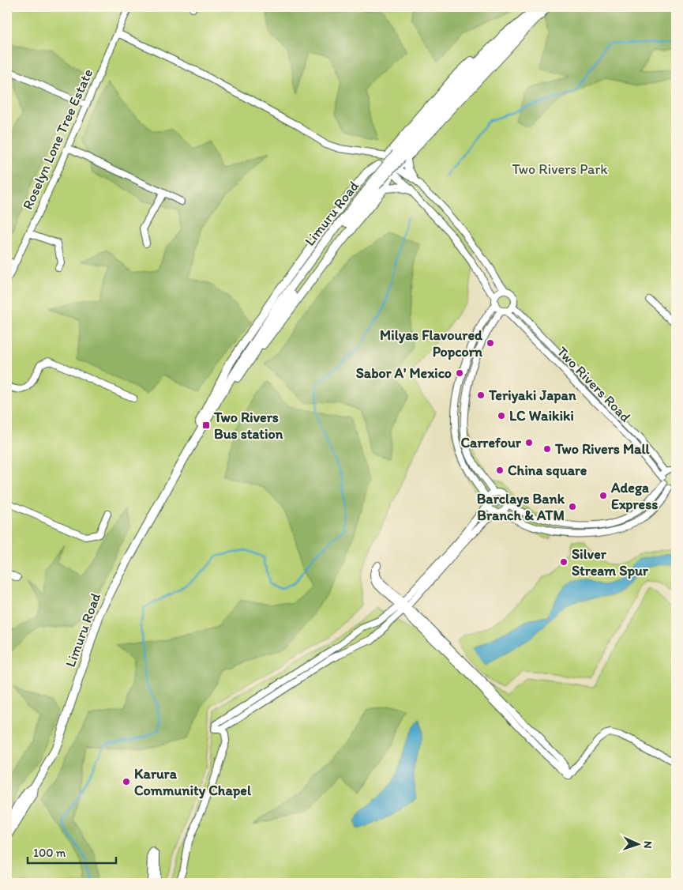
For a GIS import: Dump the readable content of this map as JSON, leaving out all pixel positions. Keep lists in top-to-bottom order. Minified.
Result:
{"streets":{"main road":["Limuru Road"],"street":["Roselyn Lone Tree Estate","Two Rivers Road"]},"parks":["Two Rivers Park"],"places":{"other":["Milyas Flavoured Popcorn","Sabor A' Mexico","Teriyaki Japan","LC Waikiki","Carrefour","Two Rivers Mall","China square","Adega Express","Barclays Bank Branch & ATM","Silver Stream Spur","Karura Community Chapel"],"transit":["Two Rivers Bus station"]},"scale_bar":"100 m","north":"right"}
